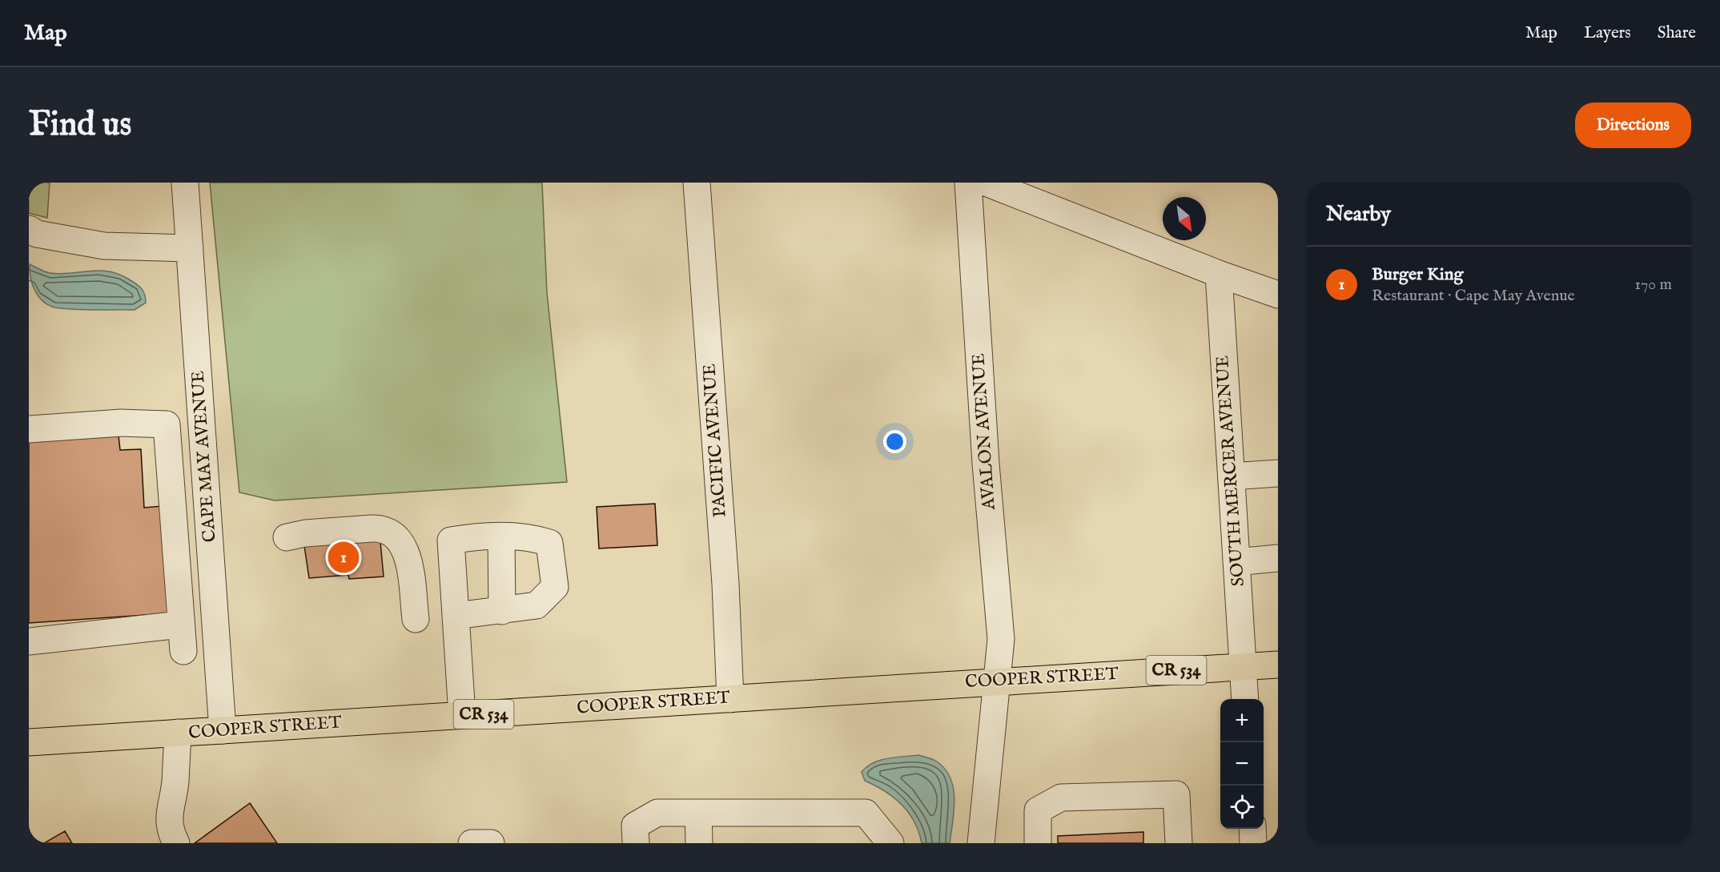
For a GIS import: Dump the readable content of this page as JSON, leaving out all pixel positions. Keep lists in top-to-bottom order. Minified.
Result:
{"streets":{"main road":["CR 534","COOPER STREET"],"street":["AVALON AVENUE","PACIFIC AVENUE","CAPE MAY AVENUE","SOUTH MERCER AVENUE"]},"crossings":[["AVALON AVENUE","COOPER STREET"],["PACIFIC AVENUE","COOPER STREET"],["CAPE MAY AVENUE","COOPER STREET"],["SOUTH MERCER AVENUE","COOPER STREET"]],"north":"bottom right","page":{"header":"Map","nav":["Map","Layers","Share"],"buttons":"Directions","title":"Find us","heading":"Nearby","list":[{"mark":"1","name":"Burger King","note":"Restaurant · Cape May Avenue","value":"170 m"}],"pins":"1","map_buttons":["+","−"]}}
